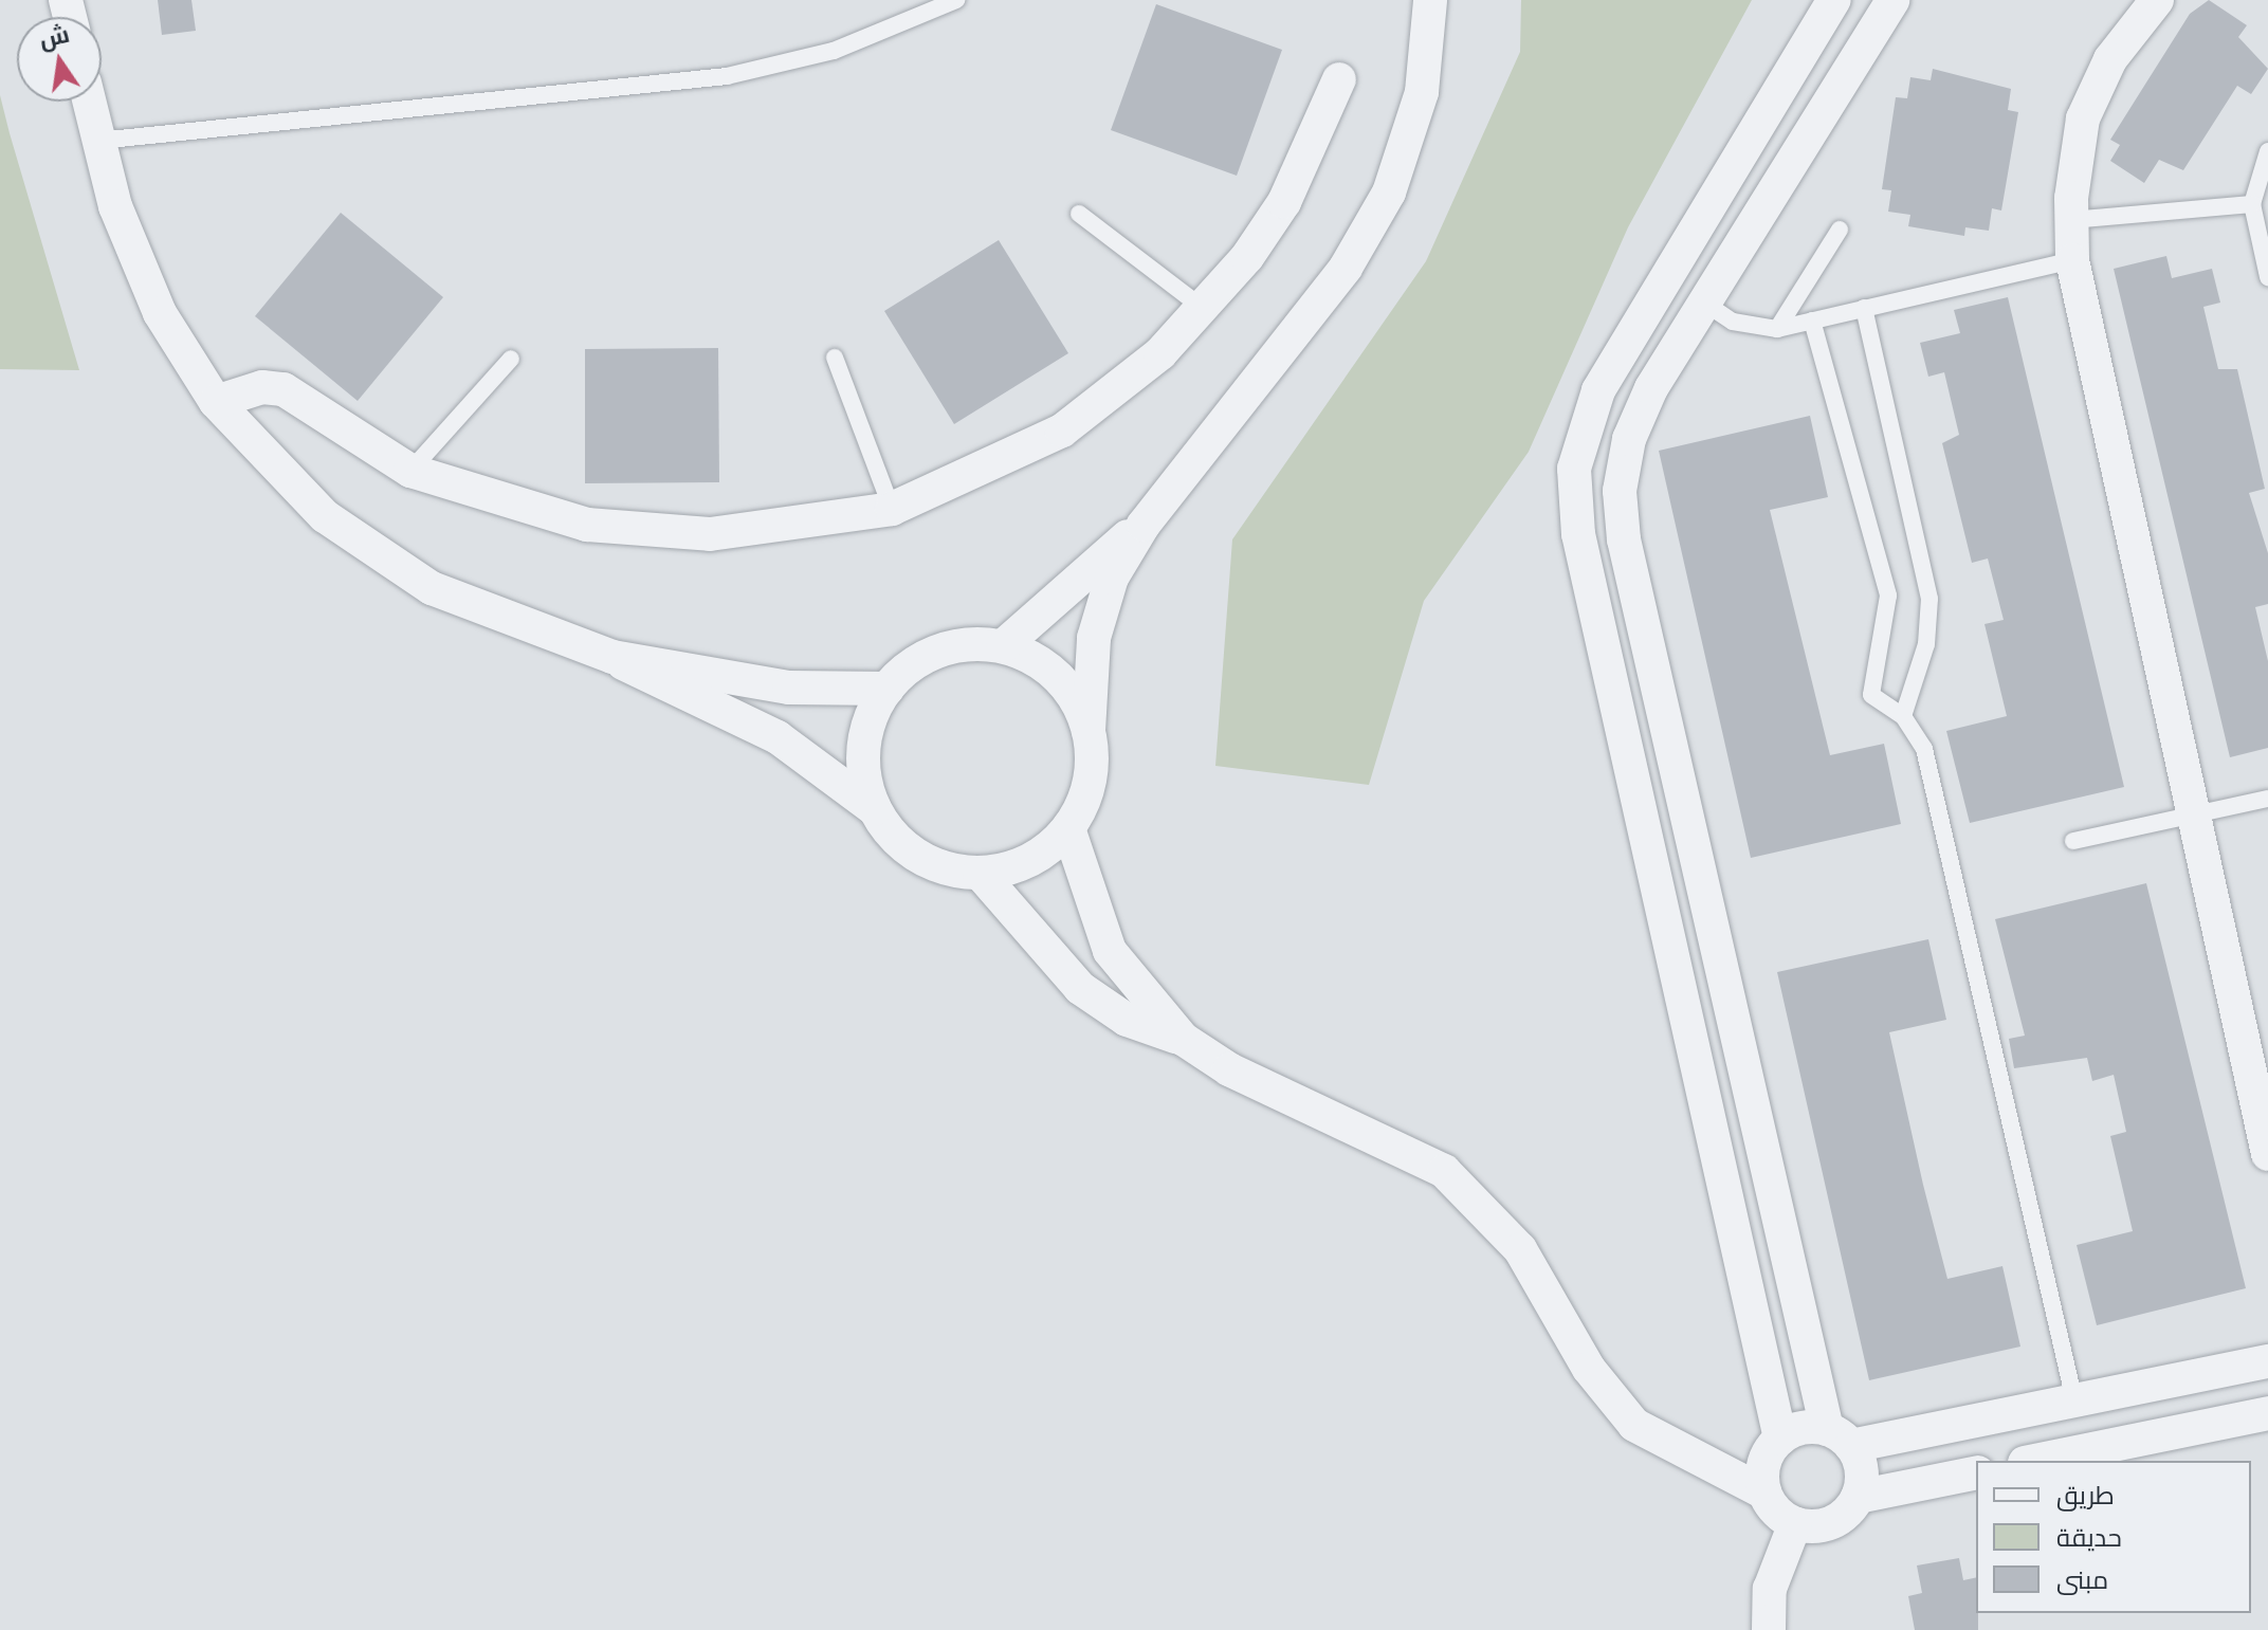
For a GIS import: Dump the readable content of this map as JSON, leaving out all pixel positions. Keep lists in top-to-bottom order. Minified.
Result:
{"legend":["طريق","حديقة","مبنى"],"north":"top"}
